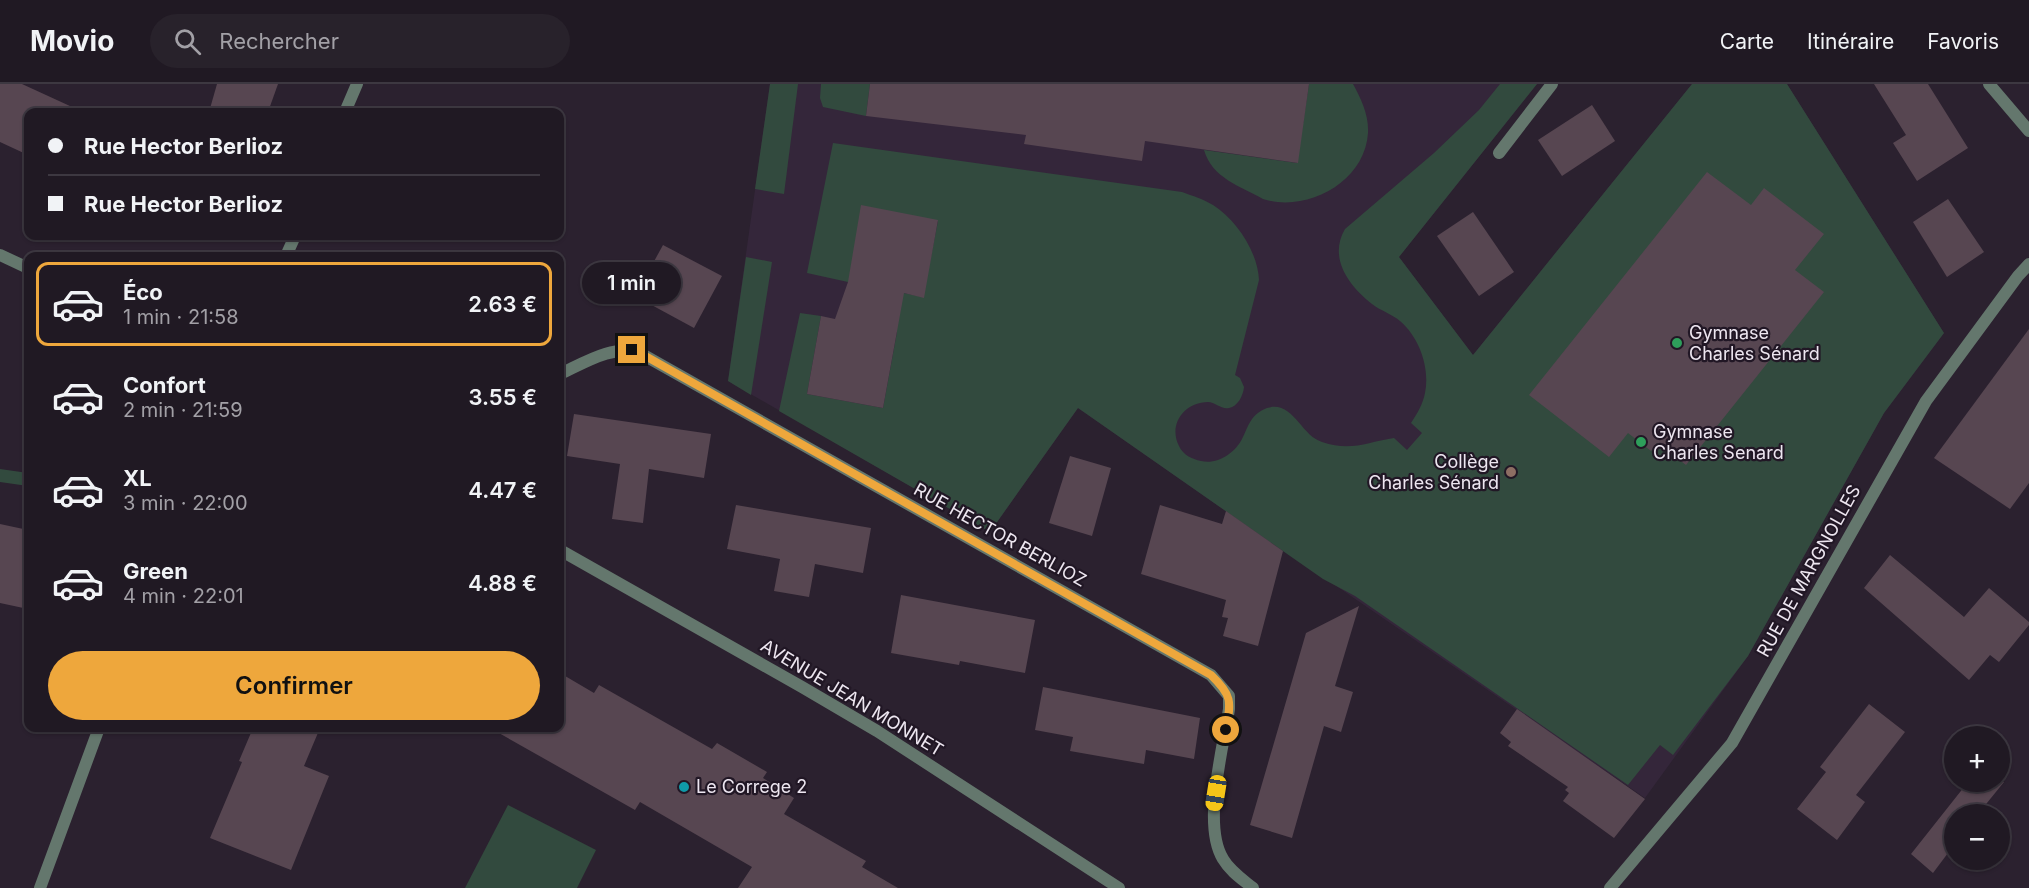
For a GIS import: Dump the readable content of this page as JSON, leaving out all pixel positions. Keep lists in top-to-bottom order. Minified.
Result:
{"streets":{"street":["RUE HECTOR BERLIOZ","RUE DE MARGNOLLES","AVENUE JEAN MONNET"]},"places":["Gymnase Charles Sénard","Gymnase Charles Senard","Collège Charles Sénard","Le Correge 2"],"page":{"header":"Movio","search":"Rechercher","nav":["Carte","Itinéraire","Favoris"],"banner":["Rue Hector Berlioz","Rue Hector Berlioz"],"bubble":"1 min","list":[{"name":"Éco","note":"1 min · 21:58","value":"2.63 €"},{"name":"Confort","note":"2 min · 21:59","value":"3.55 €"},{"name":"XL","note":"3 min · 22:00","value":"4.47 €"},{"name":"Green","note":"4 min · 22:01","value":"4.88 €"}],"buttons":"Confirmer","map_buttons":["+","−"]}}
